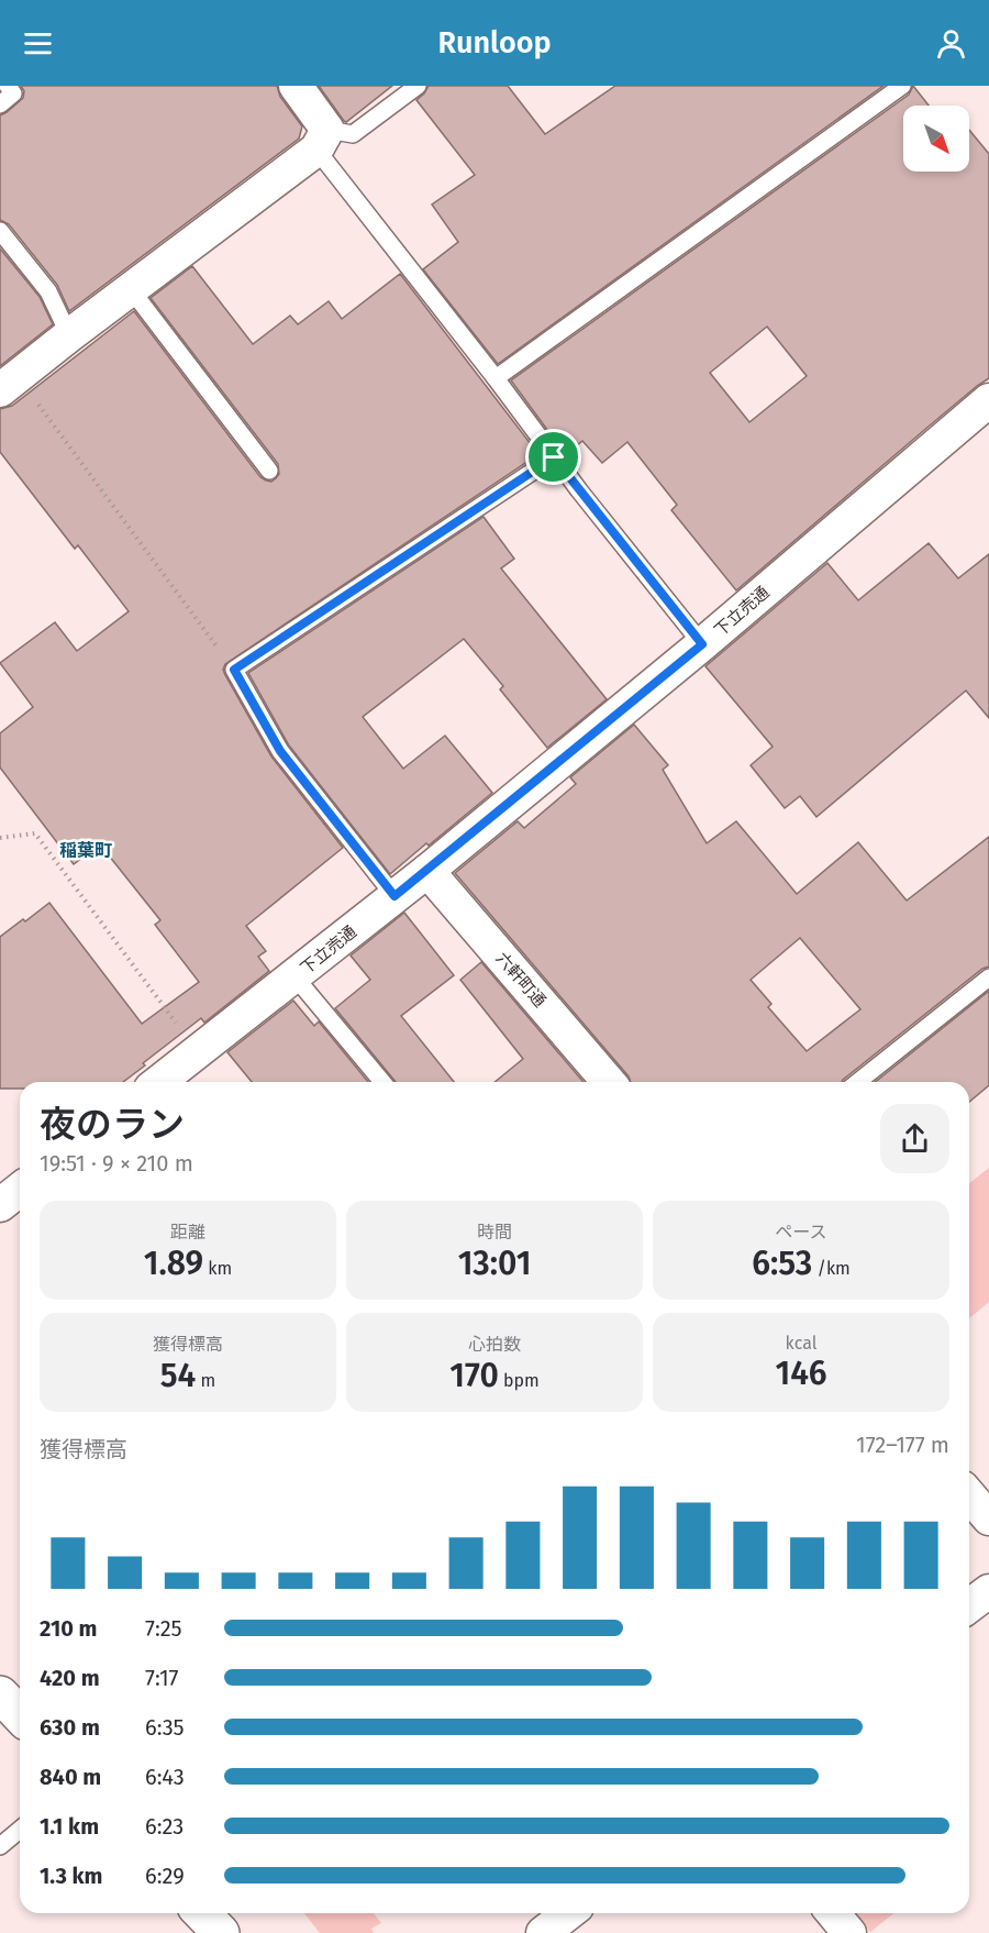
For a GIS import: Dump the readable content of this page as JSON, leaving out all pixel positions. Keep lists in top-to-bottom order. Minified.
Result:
{"streets":{"street":["下立売通","六軒町通"]},"crossings":[["下立売通","六軒町通"]],"districts":["稲葉町"],"north":"bottom right","page":{"header":"Runloop","heading":["夜のラン","19:51 · 9 × 210 m"],"stats":[["距離","1.89 km"],["時間","13:01"],["ペース","6:53 /km"],["獲得標高","54 m"],["心拍数","170 bpm"],["kcal","146"]],"chart":["獲得標高","172–177 m"],"list":[{"name":"210 m","note":"7:25"},{"name":"420 m","note":"7:17"},{"name":"630 m","note":"6:35"},{"name":"840 m","note":"6:43"},{"name":"1.1 km","note":"6:23"},{"name":"1.3 km","note":"6:29"}]}}
